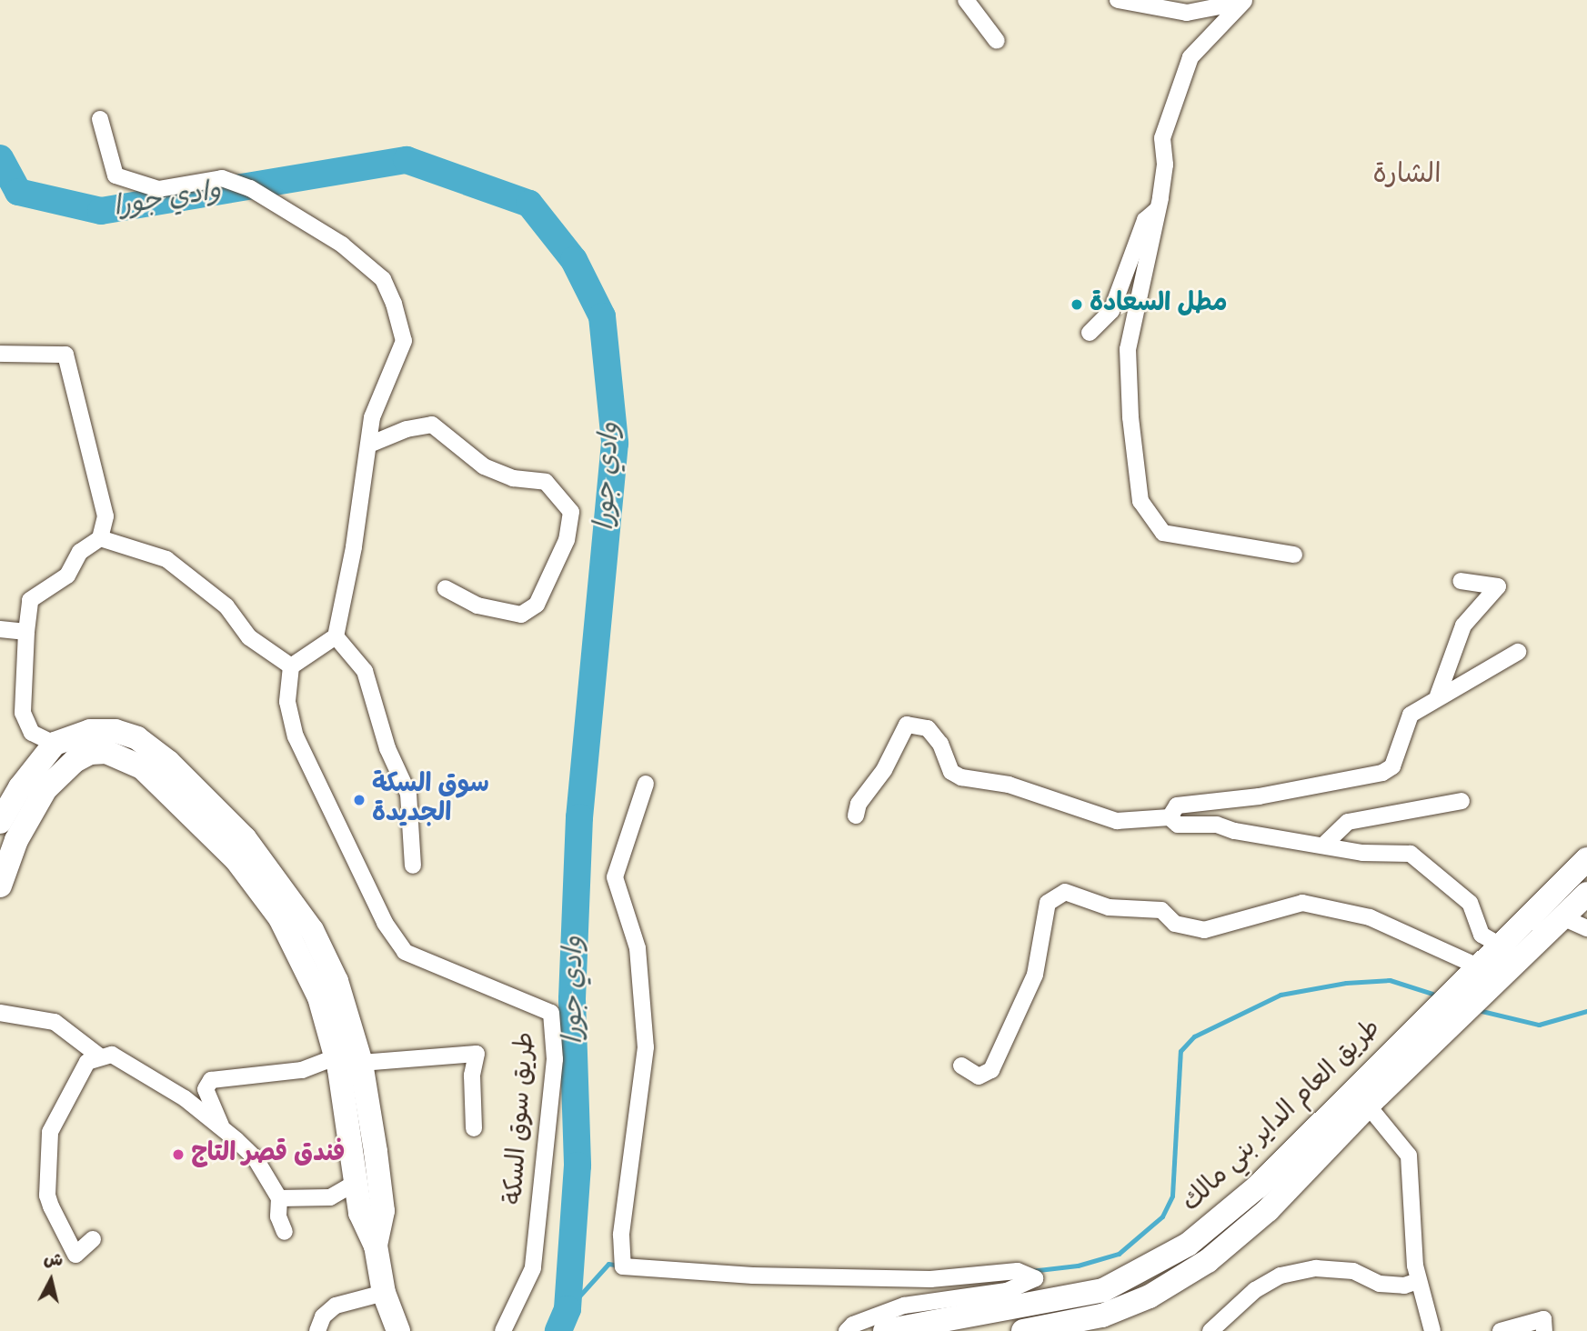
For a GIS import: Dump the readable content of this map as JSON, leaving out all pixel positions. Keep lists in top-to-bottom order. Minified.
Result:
{"streets":{"highway":["طريق العام الداير بني مالك"],"street":["طريق سوق السكة"]},"districts":["الشارة"],"water":["وادي جورا"],"places":["مطل السعادة","سوق السكة الجديدة","فندق قصر التاج"],"north":"top"}
